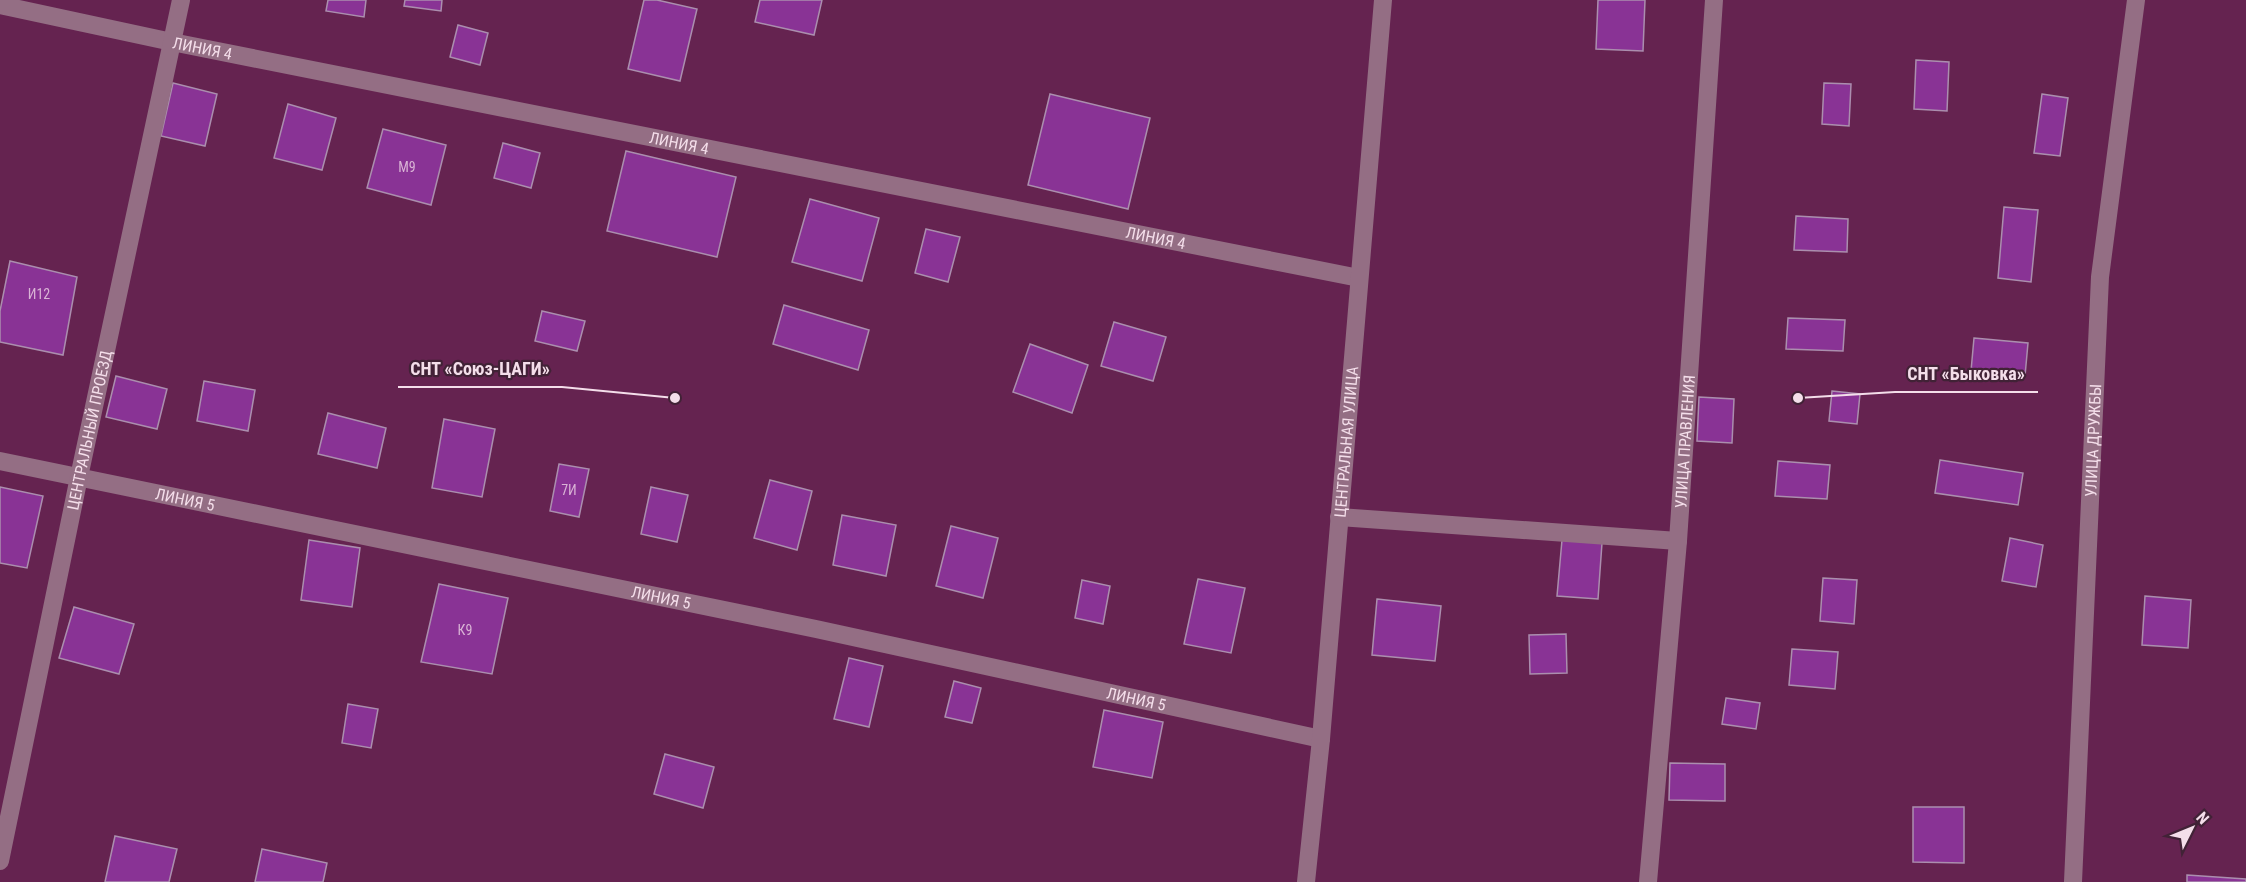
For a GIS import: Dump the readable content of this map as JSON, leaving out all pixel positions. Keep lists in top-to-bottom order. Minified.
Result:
{"streets":{"street":["ЛИНИЯ 4","ЦЕНТРАЛЬНЫЙ ПРОЕЗД","УЛИЦА ДРУЖБЫ","ЦЕНТРАЛЬНАЯ УЛИЦА","УЛИЦА ПРАВЛЕНИЯ","ЛИНИЯ 5"]},"crossings":[["ЛИНИЯ 4","ЦЕНТРАЛЬНЫЙ ПРОЕЗД"],["ЛИНИЯ 4","ЦЕНТРАЛЬНАЯ УЛИЦА"],["ЦЕНТРАЛЬНЫЙ ПРОЕЗД","ЛИНИЯ 5"],["ЦЕНТРАЛЬНАЯ УЛИЦА","ЛИНИЯ 5"]],"places":["СНТ «Союз-ЦАГИ»","СНТ «Быковка»"],"house_numbers":["М9","И12","7И","К9"],"north":"top right"}
